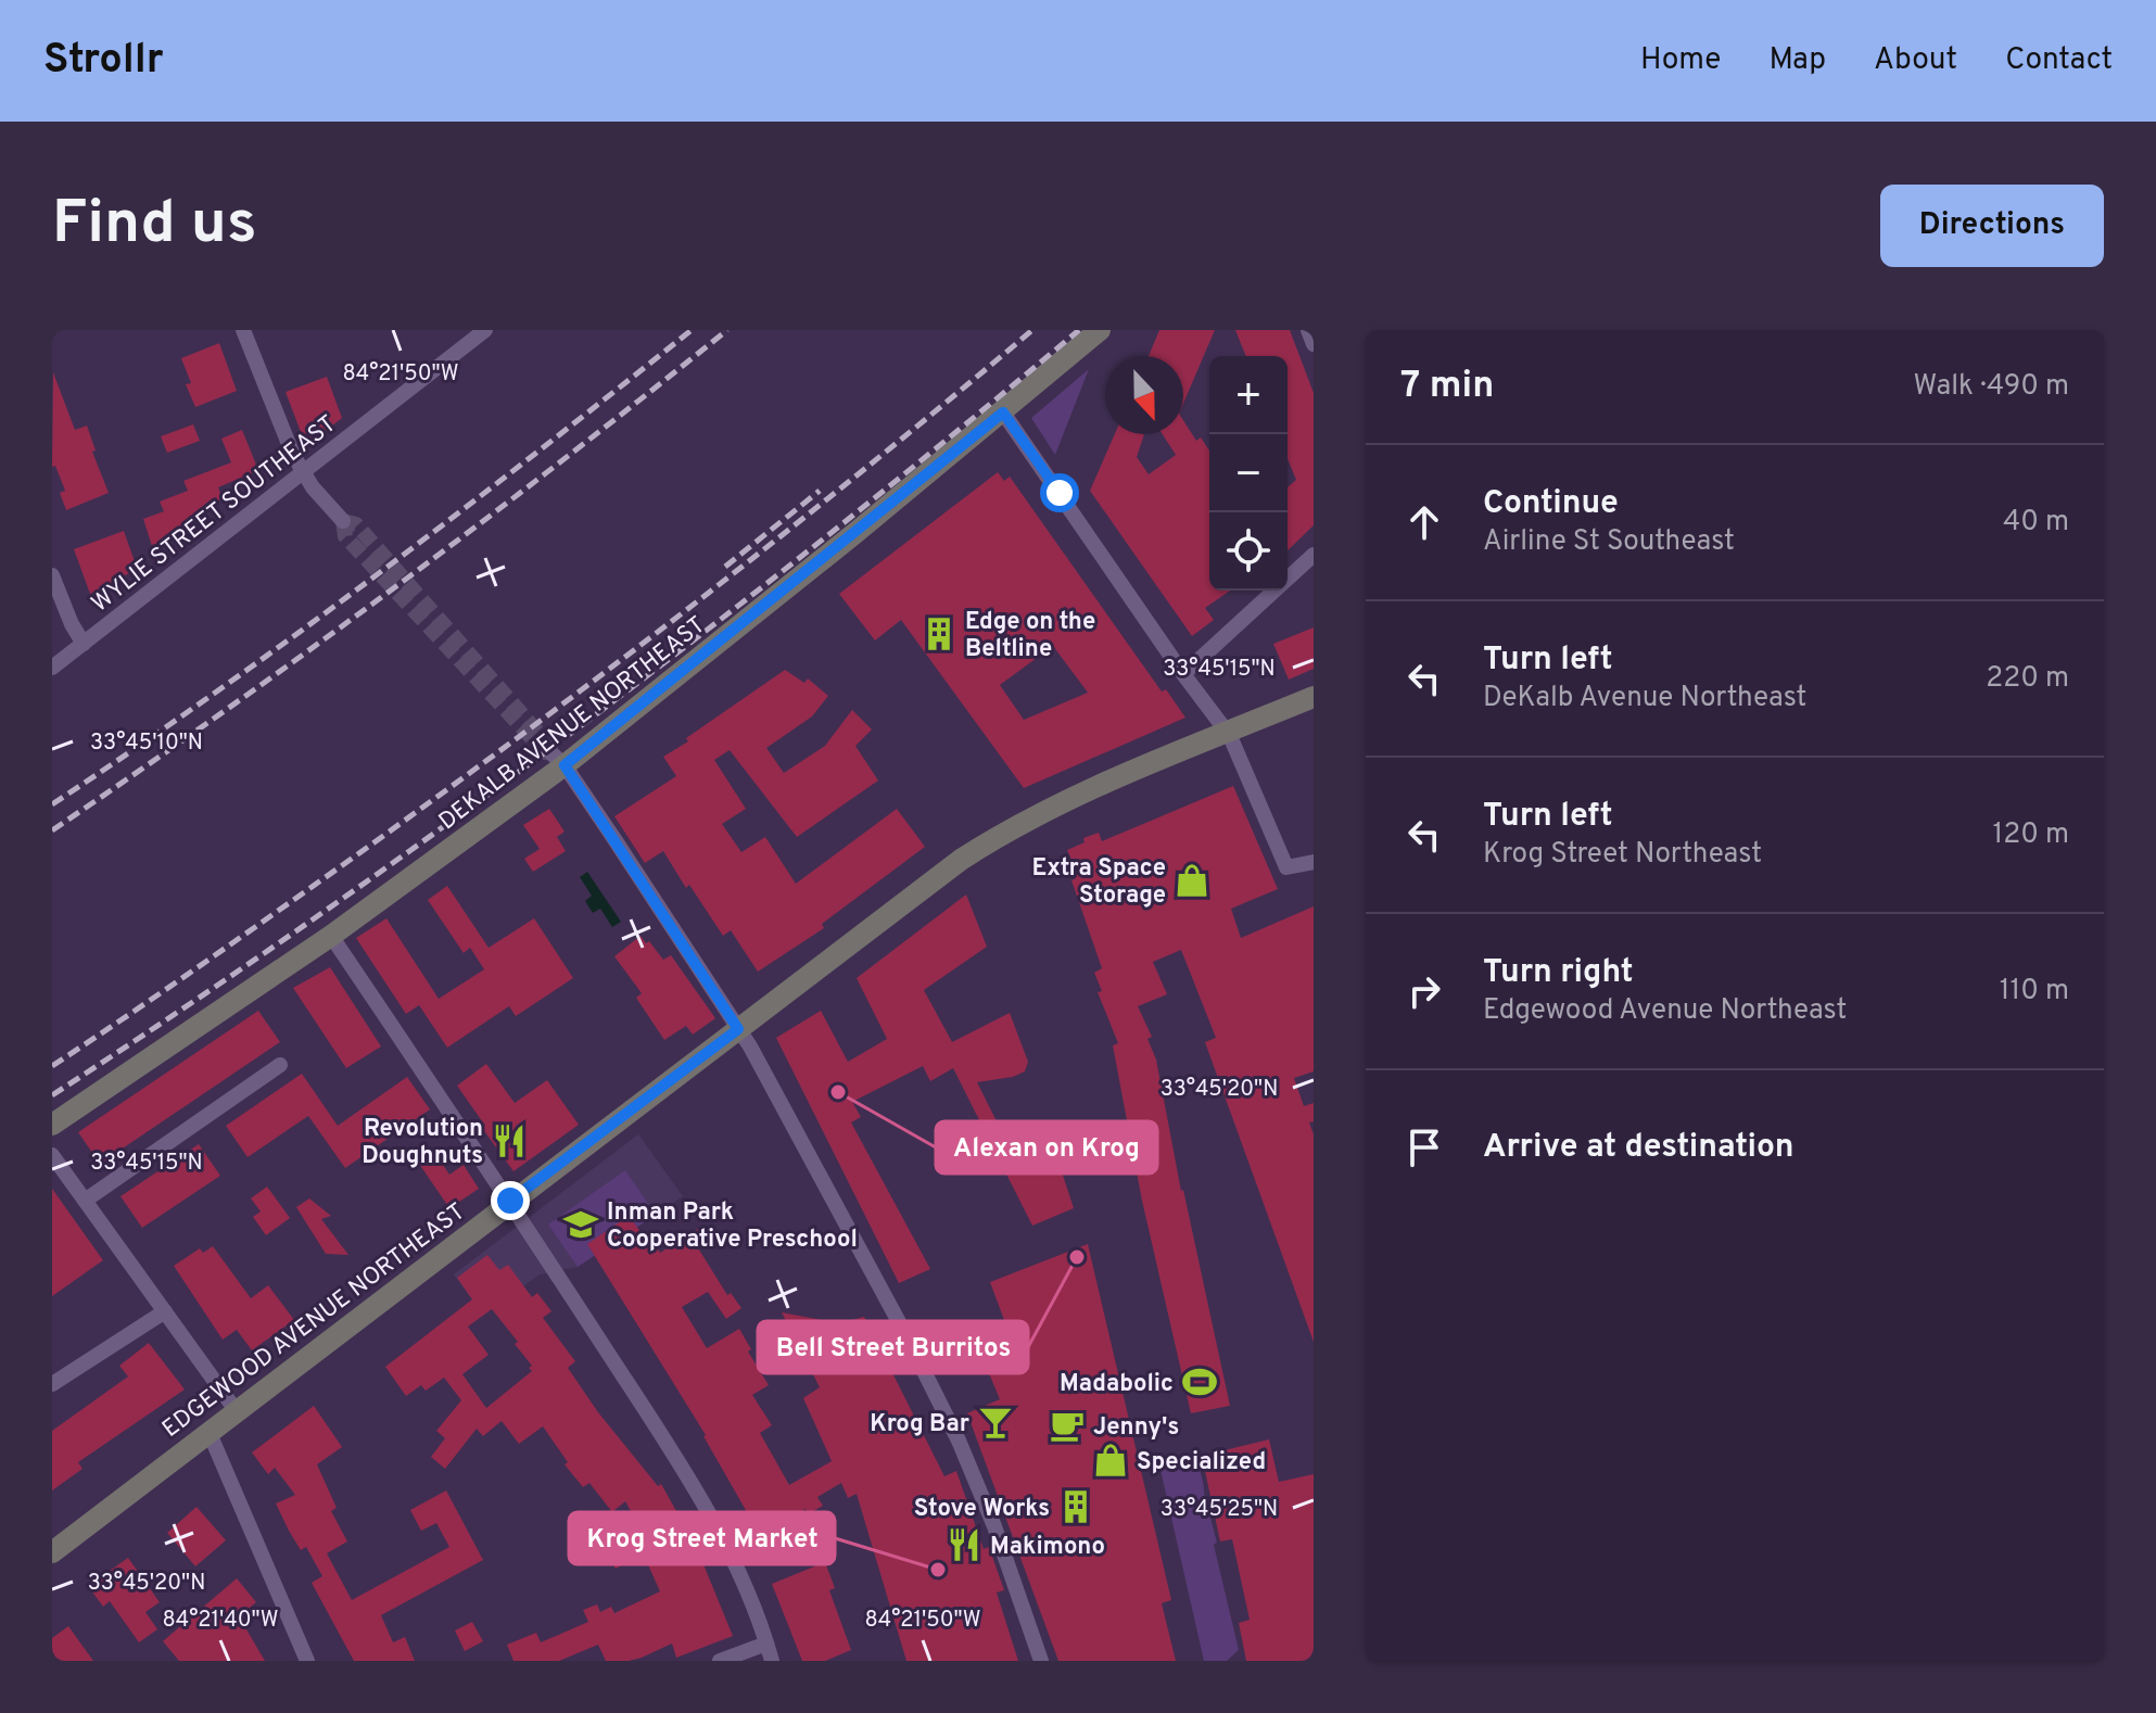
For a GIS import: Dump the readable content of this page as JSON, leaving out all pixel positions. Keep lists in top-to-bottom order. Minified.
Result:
{"streets":{"main road":["DEKALB AVENUE NORTHEAST","EDGEWOOD AVENUE NORTHEAST"],"street":["WYLIE STREET SOUTHEAST"]},"places":{"building":["Edge on the Beltline","Stove Works"],"shop":["Extra Space Storage","Specialized"],"other":["Alexan on Krog","Bell Street Burritos","Krog Street Market"],"restaurant":["Revolution Doughnuts","Makimono"],"school or university":["Inman Park Cooperative Preschool"],"sports":["Madabolic"],"bar":["Krog Bar"],"cafe":["Jenny's"]},"north":"bottom","page":{"header":"Strollr","nav":["Home","Map","About","Contact"],"buttons":"Directions","title":"Find us","heading":["7 min","Walk · 490 m"],"map_buttons":["+","−"],"list":[["Continue","Airline St Southeast","40 m"],["Turn left","DeKalb Avenue Northeast","220 m"],["Turn left","Krog Street Northeast","120 m"],["Turn right","Edgewood Avenue Northeast","110 m"],"Arrive at destination"]},"coordinates":["84°21'50\"W","33°45'15\"N","33°45'10\"N","33°45'20\"N","33°45'25\"N","84°21'40\"W"]}
